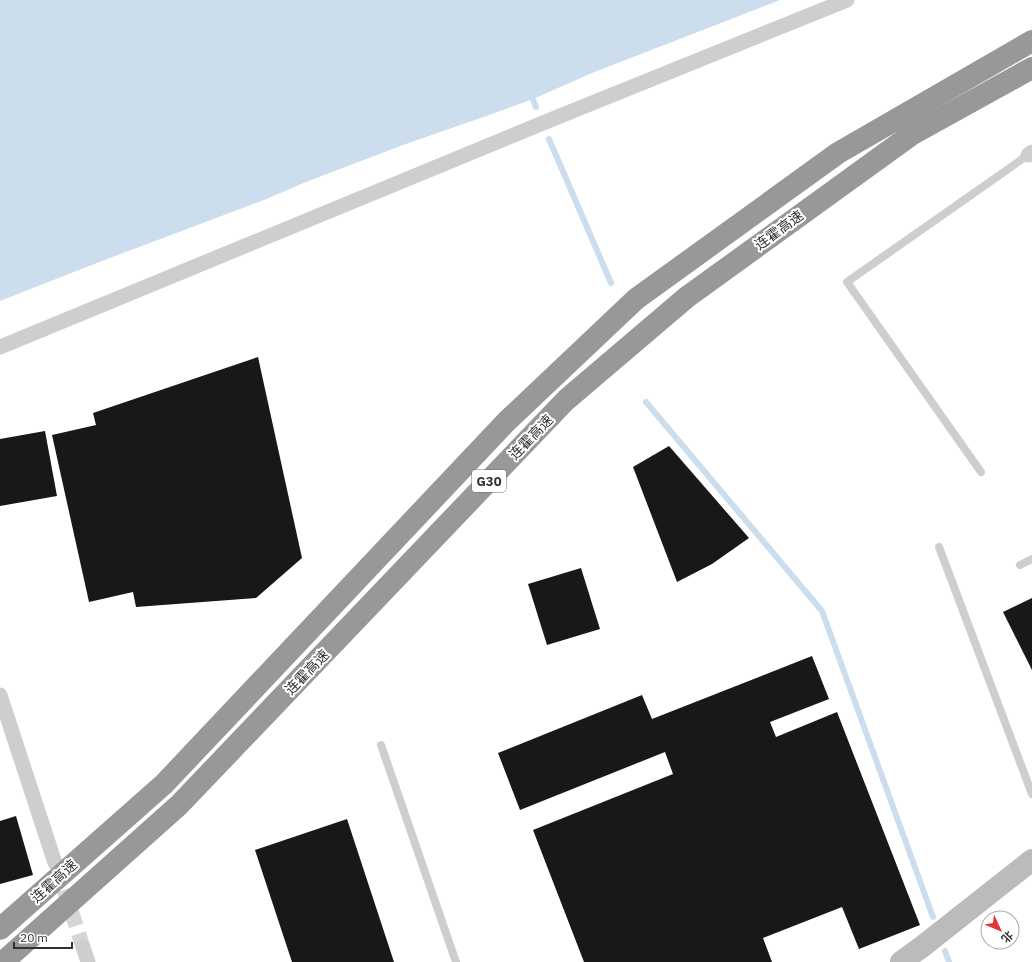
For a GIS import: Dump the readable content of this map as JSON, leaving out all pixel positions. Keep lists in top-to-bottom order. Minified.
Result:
{"streets":{"highway":["连霍高速","G30"]},"scale_bar":"20 m","north":"bottom right"}
